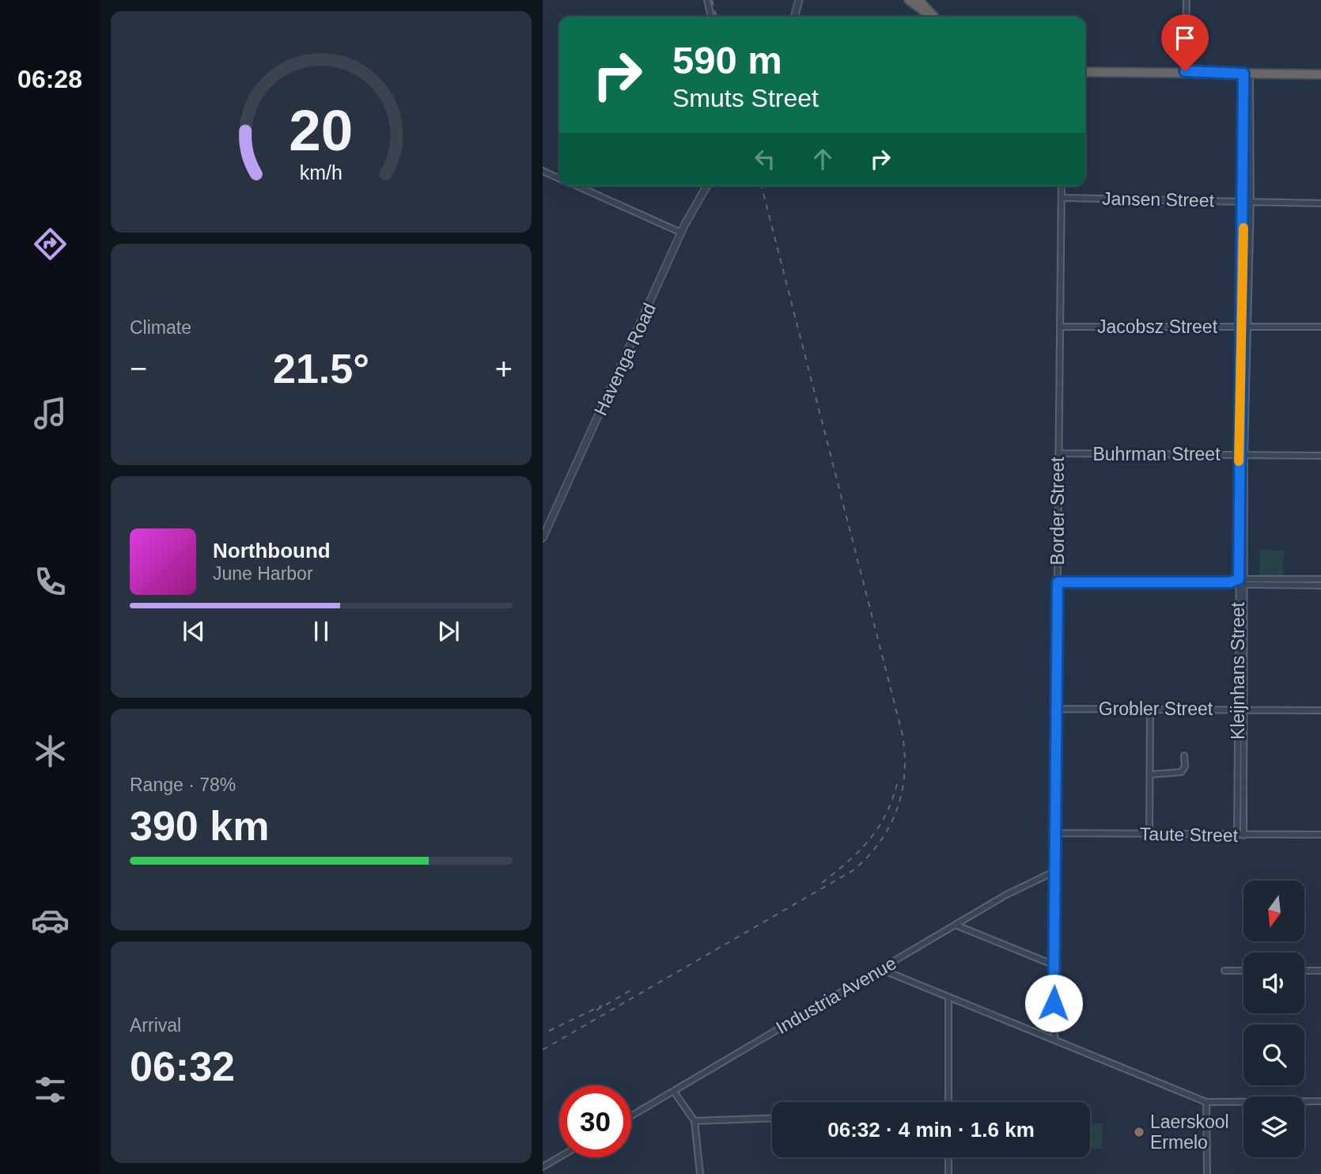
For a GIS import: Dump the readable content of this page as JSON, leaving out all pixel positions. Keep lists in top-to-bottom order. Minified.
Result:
{"streets":{"street":["Jansen Street","Jacobsz Street","Havenga Road","Buhrman Street","Border Street","Kleijnhans Street","Grobler Street","Taute Street","Industria Avenue"]},"crossings":[["Jansen Street","Border Street"],["Jansen Street","Kleijnhans Street"],["Jacobsz Street","Border Street"],["Jacobsz Street","Kleijnhans Street"],["Buhrman Street","Border Street"],["Buhrman Street","Kleijnhans Street"],["Border Street","Grobler Street"],["Border Street","Taute Street"],["Border Street","Industria Avenue"],["Kleijnhans Street","Grobler Street"],["Kleijnhans Street","Taute Street"]],"places":["Laerskool Ermelo"],"north":"bottom","page":{"tabs":"06:28","turn":["590 m","Smuts Street"],"tile":["Climate",["Range · 78%","390 km"],["Arrival","06:32"]],"heat":["−","21.5°","+"],"song":["Northbound","June Harbor"],"limit":"30","trip":"06:32 · 4 min · 1.6 km","gauge":["20","km/h"]}}
